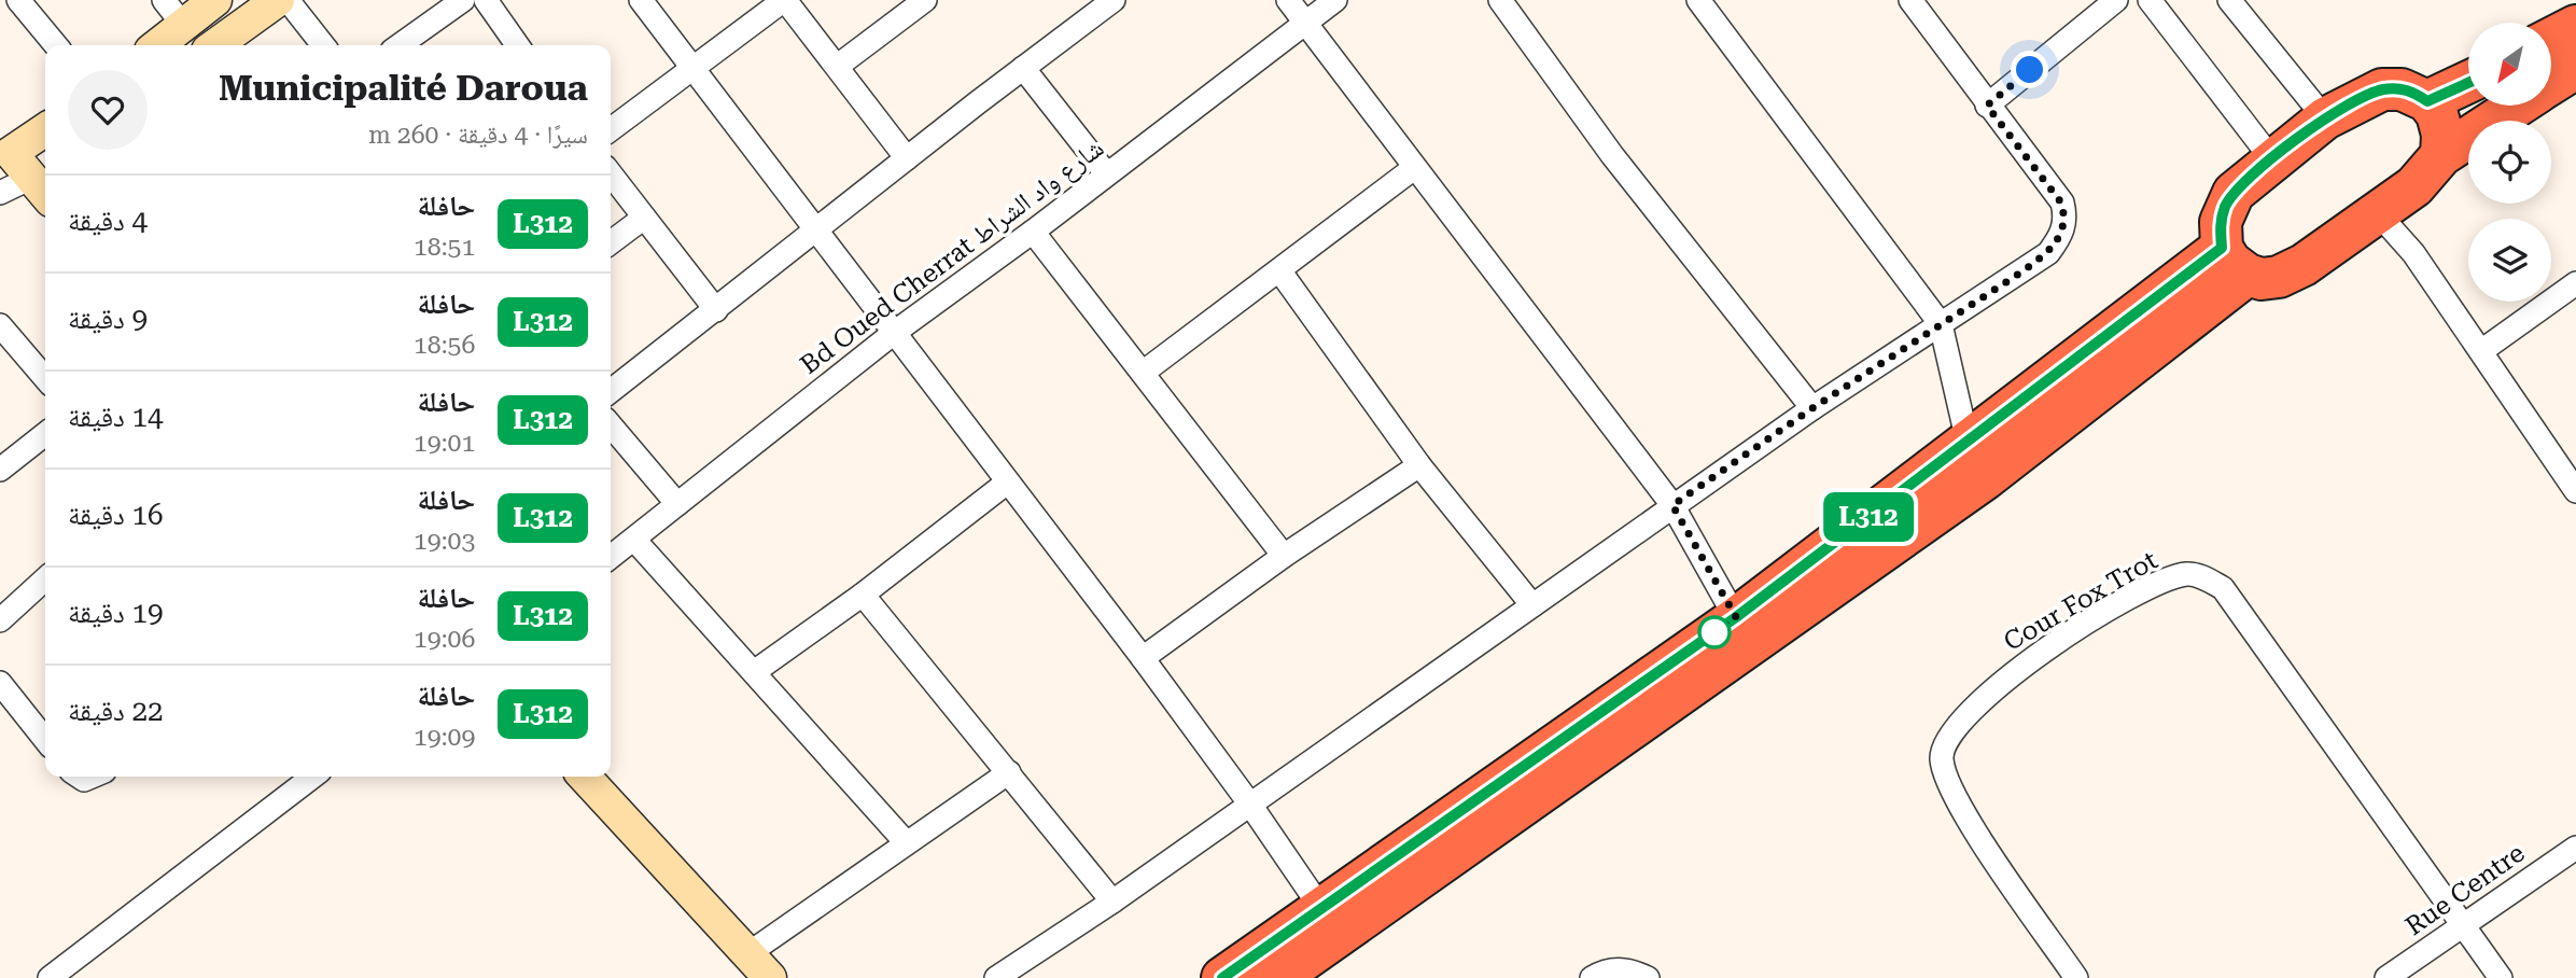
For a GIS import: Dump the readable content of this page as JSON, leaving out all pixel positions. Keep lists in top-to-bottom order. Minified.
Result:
{"streets":{"street":["Bd Oued Cherrat شارع واد الشراط","Cour Fox Trot","Rue Centre"]},"crossings":[["Cour Fox Trot","Rue Centre"]],"lines":["bus line L312"],"north":"bottom left","page":{"on_map":"L312","heading":["Municipalité Daroua","سيرًا · 4 دقيقة · 260 m"],"list":[{"mark":"L312","name":"حافلة","note":"18:51","value":"4 دقيقة"},{"mark":"L312","name":"حافلة","note":"18:56","value":"9 دقيقة"},{"mark":"L312","name":"حافلة","note":"19:01","value":"14 دقيقة"},{"mark":"L312","name":"حافلة","note":"19:03","value":"16 دقيقة"},{"mark":"L312","name":"حافلة","note":"19:06","value":"19 دقيقة"},{"mark":"L312","name":"حافلة","note":"19:09","value":"22 دقيقة"}]}}
